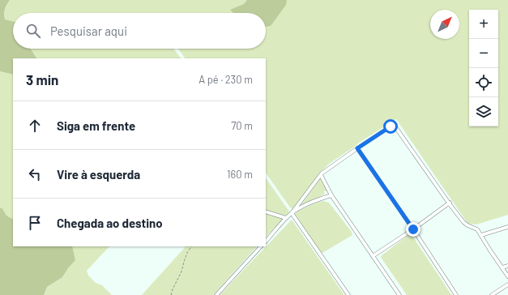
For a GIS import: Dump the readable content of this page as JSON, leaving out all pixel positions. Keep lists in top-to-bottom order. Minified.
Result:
{"north":"top right","page":{"map_buttons":["+","−"],"search":"Pesquisar aqui","heading":["3 min","A pé · 230 m"],"list":[["Siga em frente","70 m"],["Vire à esquerda","160 m"],"Chegada ao destino"]}}
